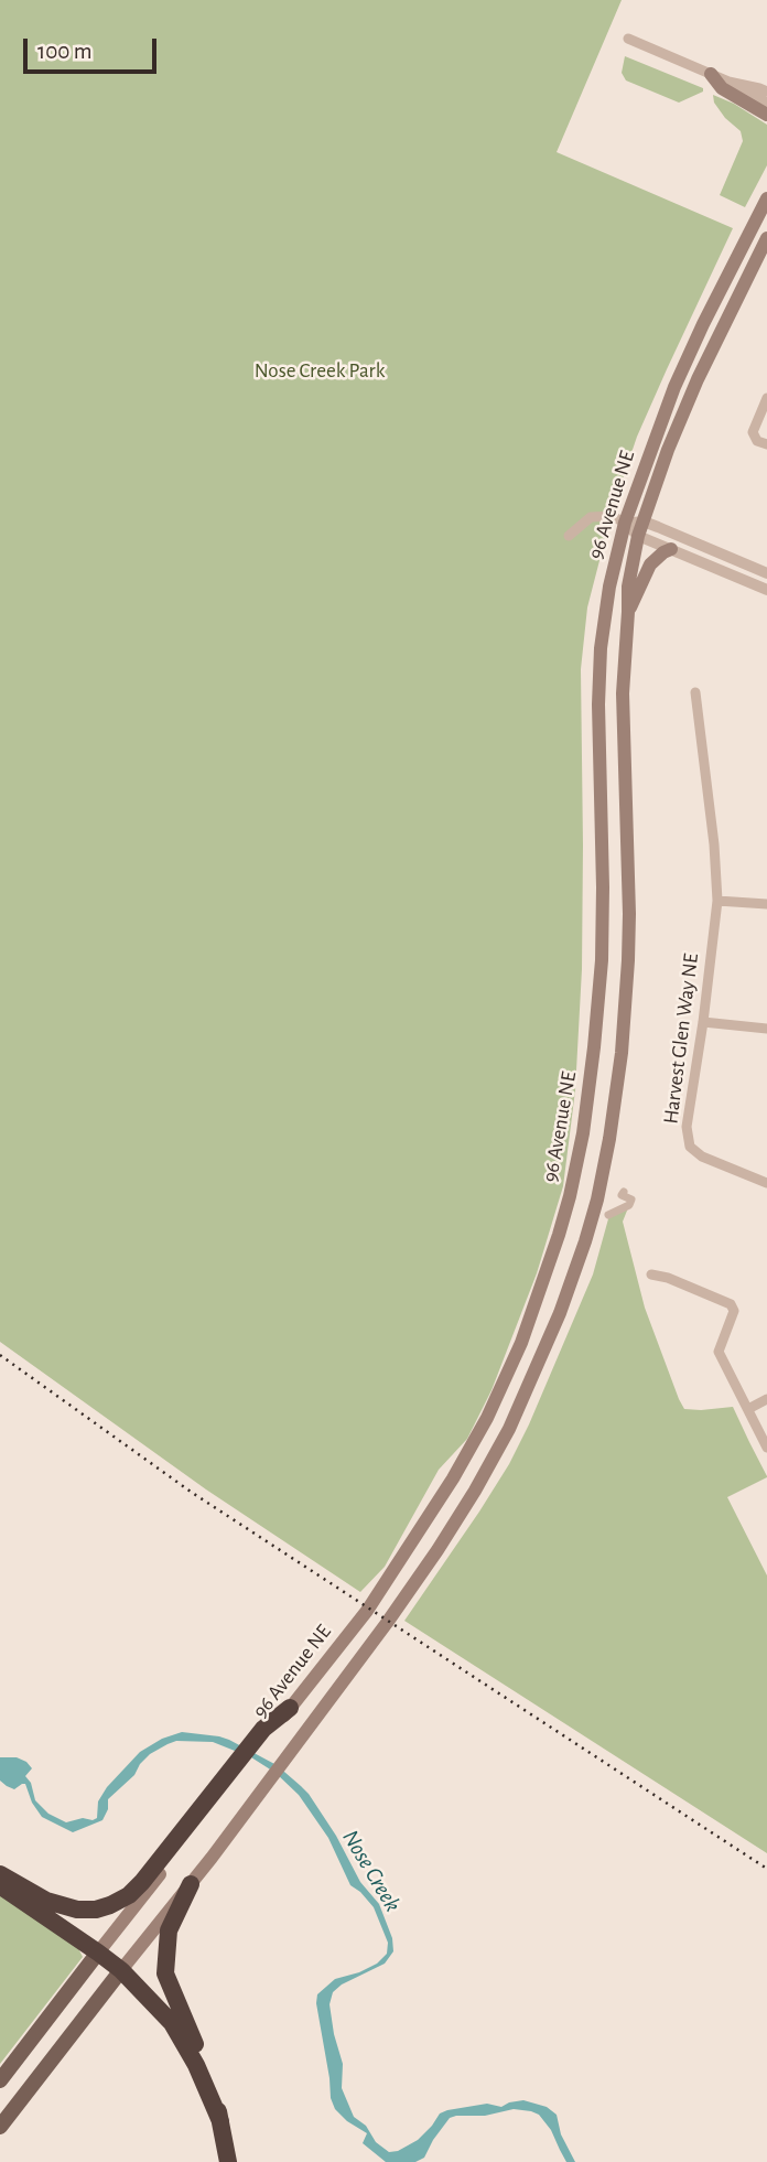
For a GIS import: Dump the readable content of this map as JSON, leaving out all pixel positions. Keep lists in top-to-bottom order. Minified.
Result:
{"streets":{"main road":["96 Avenue NE"],"street":["Harvest Glen Way NE"]},"water":["Nose Creek"],"parks":["Nose Creek Park"],"scale_bar":"100 m"}
